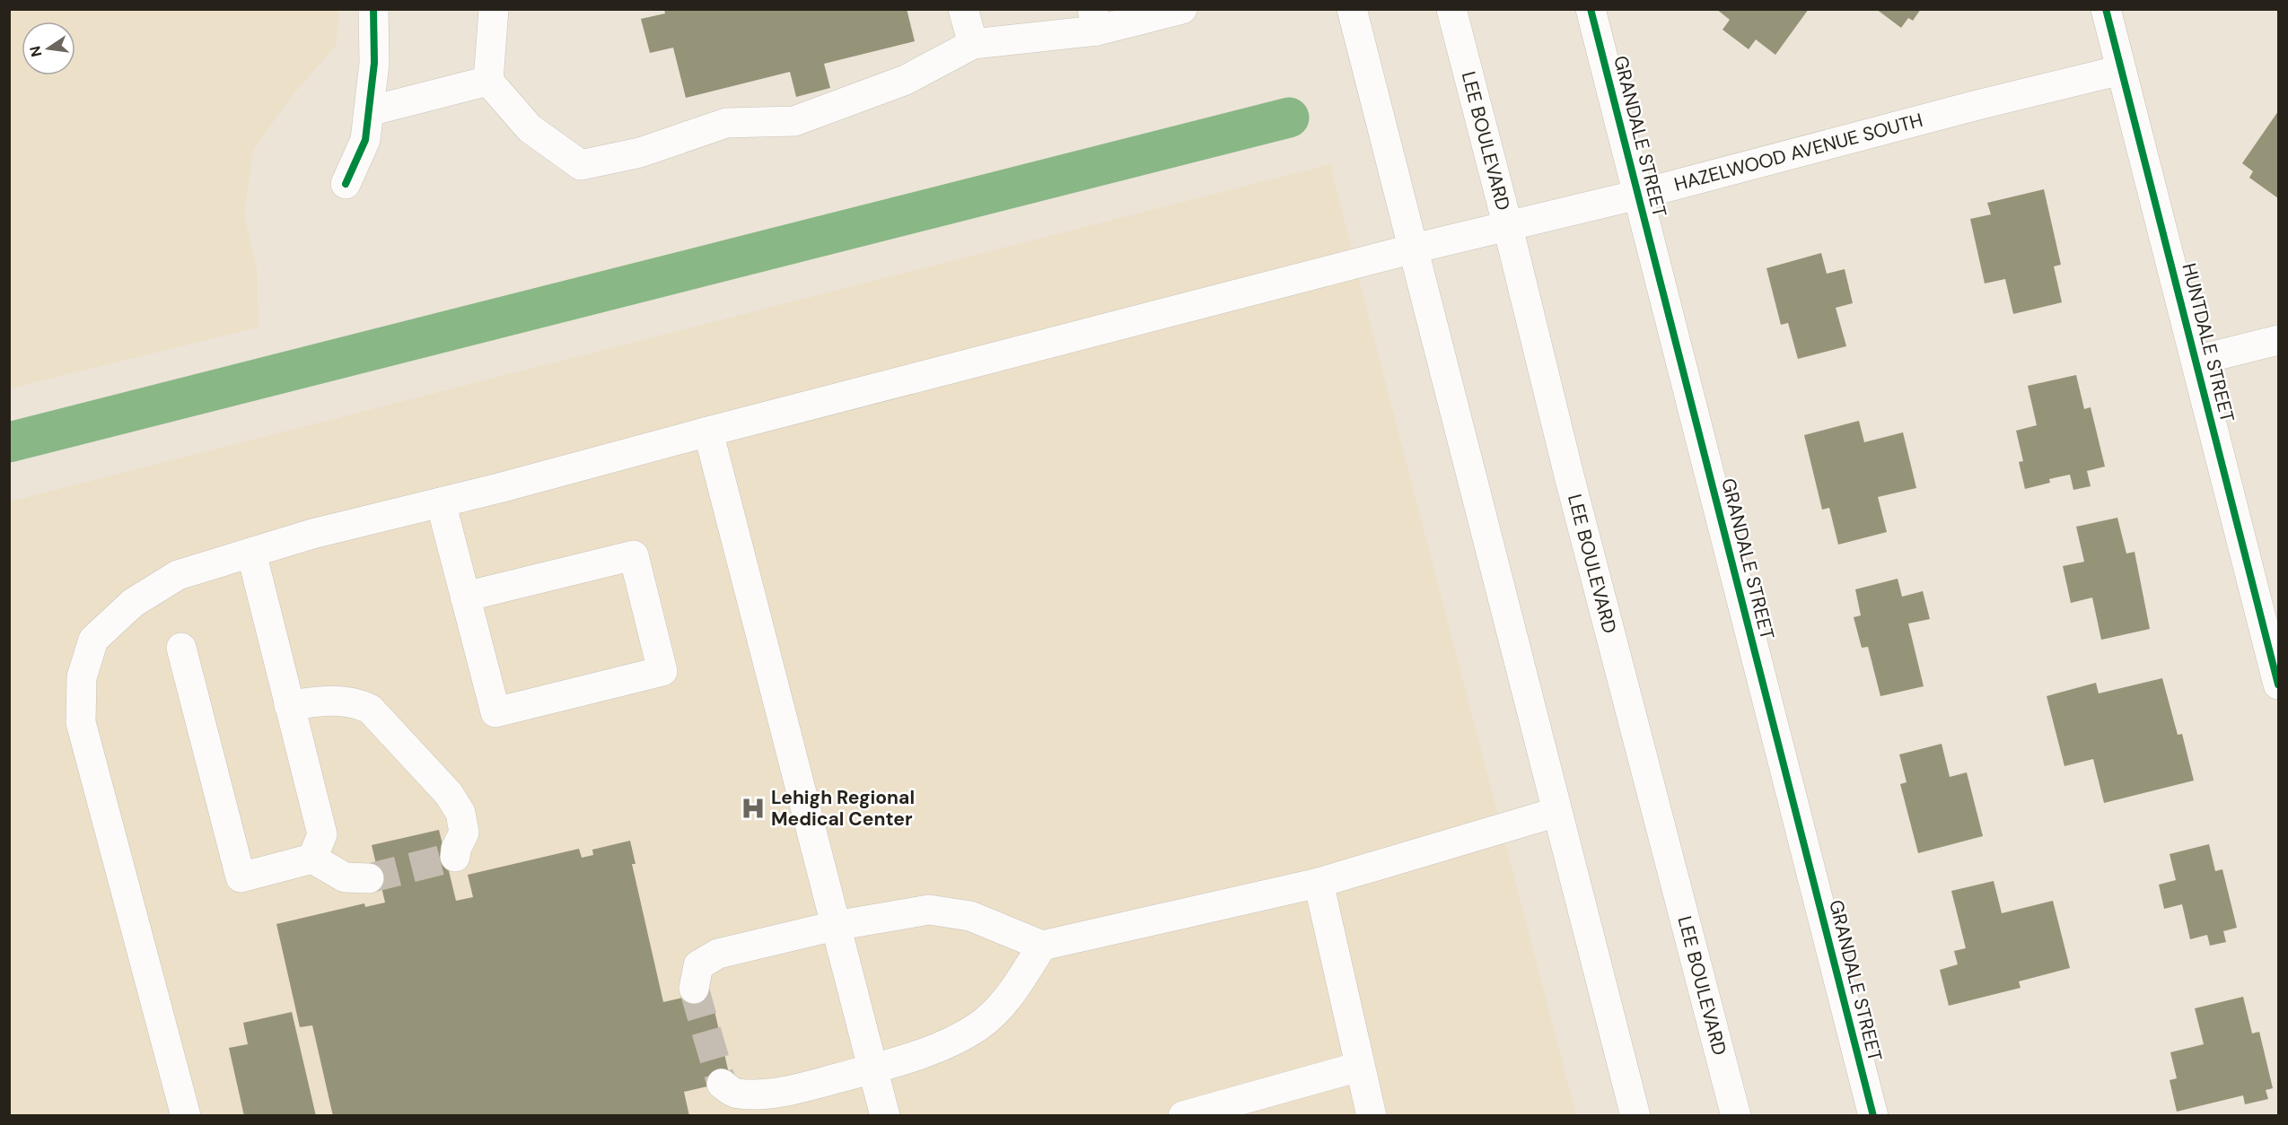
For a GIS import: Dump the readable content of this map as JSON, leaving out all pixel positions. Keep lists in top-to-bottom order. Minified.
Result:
{"streets":{"street":["GRANDALE STREET","LEE BOULEVARD","HAZELWOOD AVENUE SOUTH","HUNTDALE STREET"]},"crossings":[["GRANDALE STREET","HAZELWOOD AVENUE SOUTH"],["LEE BOULEVARD","HAZELWOOD AVENUE SOUTH"],["HAZELWOOD AVENUE SOUTH","HUNTDALE STREET"]],"places":{"hospital":["Lehigh Regional Medical Center"]},"north":"left"}
